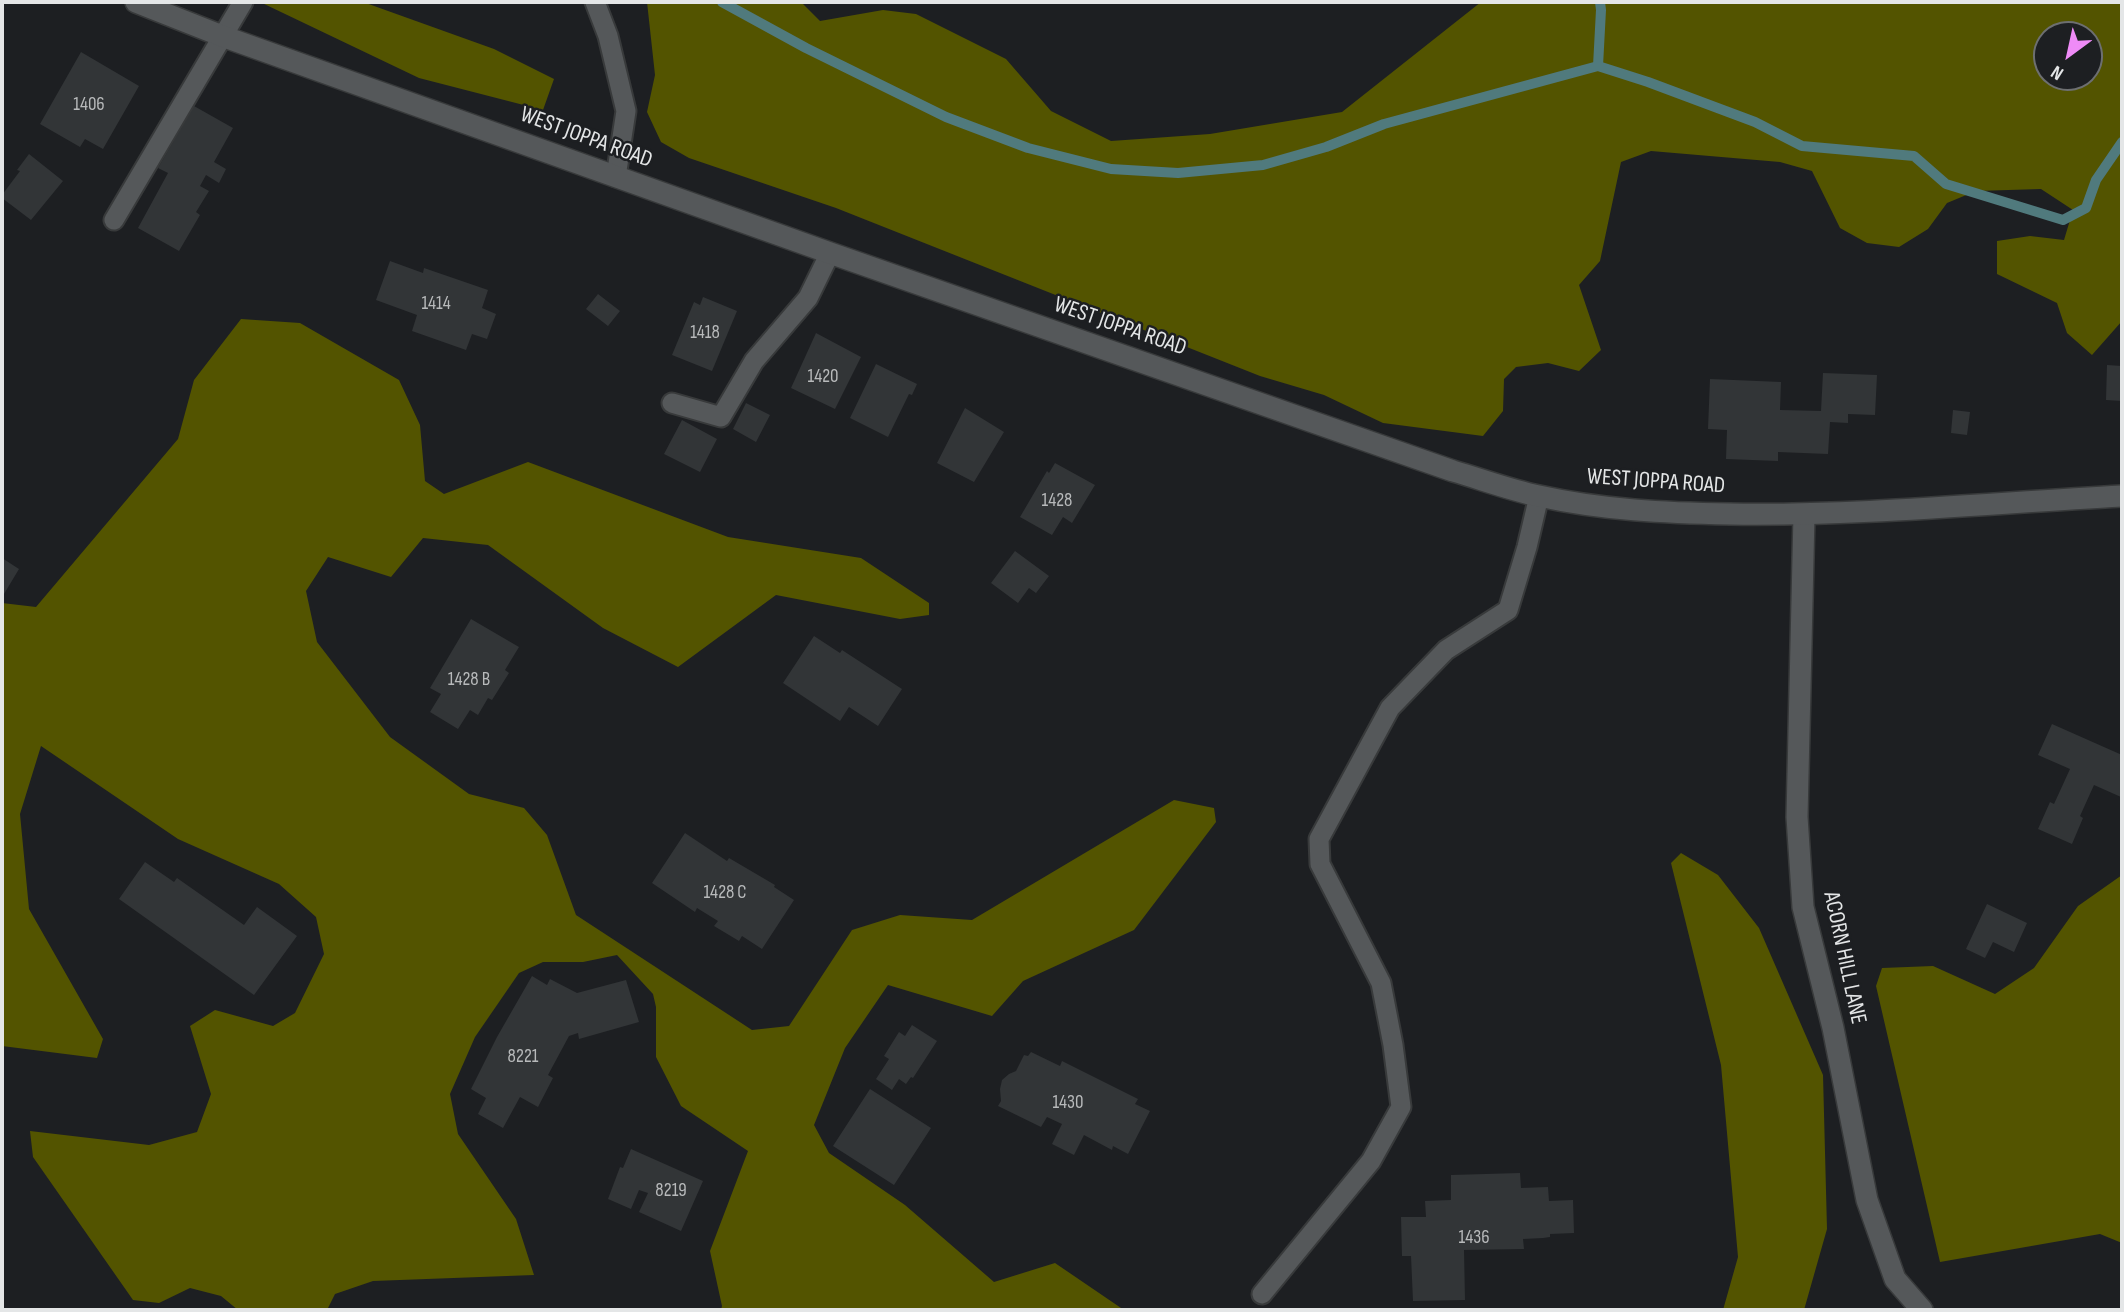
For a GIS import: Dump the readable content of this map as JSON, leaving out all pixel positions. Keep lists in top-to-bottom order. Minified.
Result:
{"streets":{"street":["WEST JOPPA ROAD","ACORN HILL LANE"]},"crossings":[["WEST JOPPA ROAD","ACORN HILL LANE"]],"house_numbers":["1406","1414","1418","1420","1428","1428 B","1428 C","8221","1430","8219","1436"],"north":"bottom left"}
